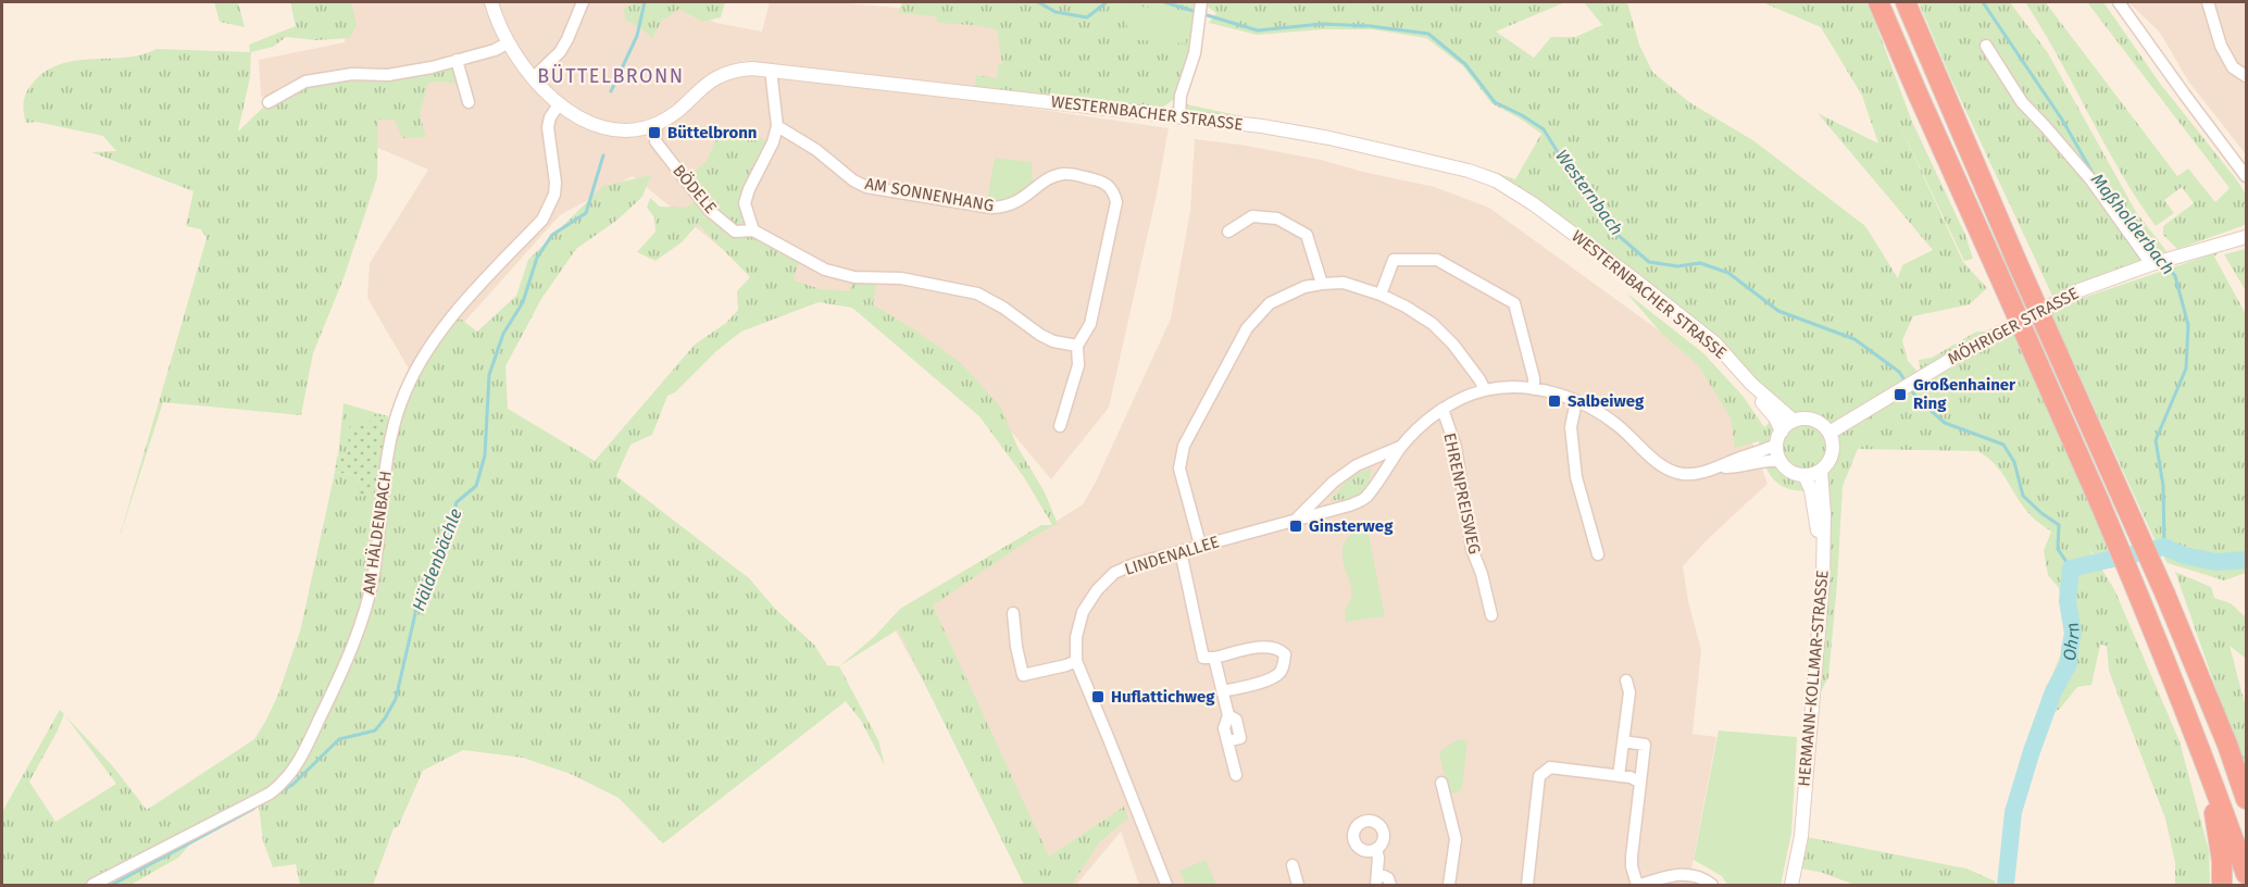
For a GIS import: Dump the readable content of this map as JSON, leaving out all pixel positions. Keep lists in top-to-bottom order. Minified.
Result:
{"streets":{"street":["WESTERNBACHER STRASSE","BÖDELE","AM SONNENHANG","MÖHRIGER STRASSE","EHRENPREISWEG","AM HÄLDENBACH","LINDENALLEE","HERMANN-KOLLMAR-STRASSE"]},"crossings":[["WESTERNBACHER STRASSE","BÖDELE"],["WESTERNBACHER STRASSE","MÖHRIGER STRASSE"],["WESTERNBACHER STRASSE","AM HÄLDENBACH"],["WESTERNBACHER STRASSE","LINDENALLEE"],["WESTERNBACHER STRASSE","HERMANN-KOLLMAR-STRASSE"],["BÖDELE","AM SONNENHANG"],["MÖHRIGER STRASSE","LINDENALLEE"],["MÖHRIGER STRASSE","HERMANN-KOLLMAR-STRASSE"],["EHRENPREISWEG","LINDENALLEE"],["LINDENALLEE","HERMANN-KOLLMAR-STRASSE"]],"districts":["BÜTTELBRONN"],"water":["Westernbach","Maßholderbach","Häldenbächle","Ohrn"],"places":{"transit":["Büttelbronn","Großenhainer Ring","Salbeiweg","Ginsterweg","Huflattichweg"]}}
